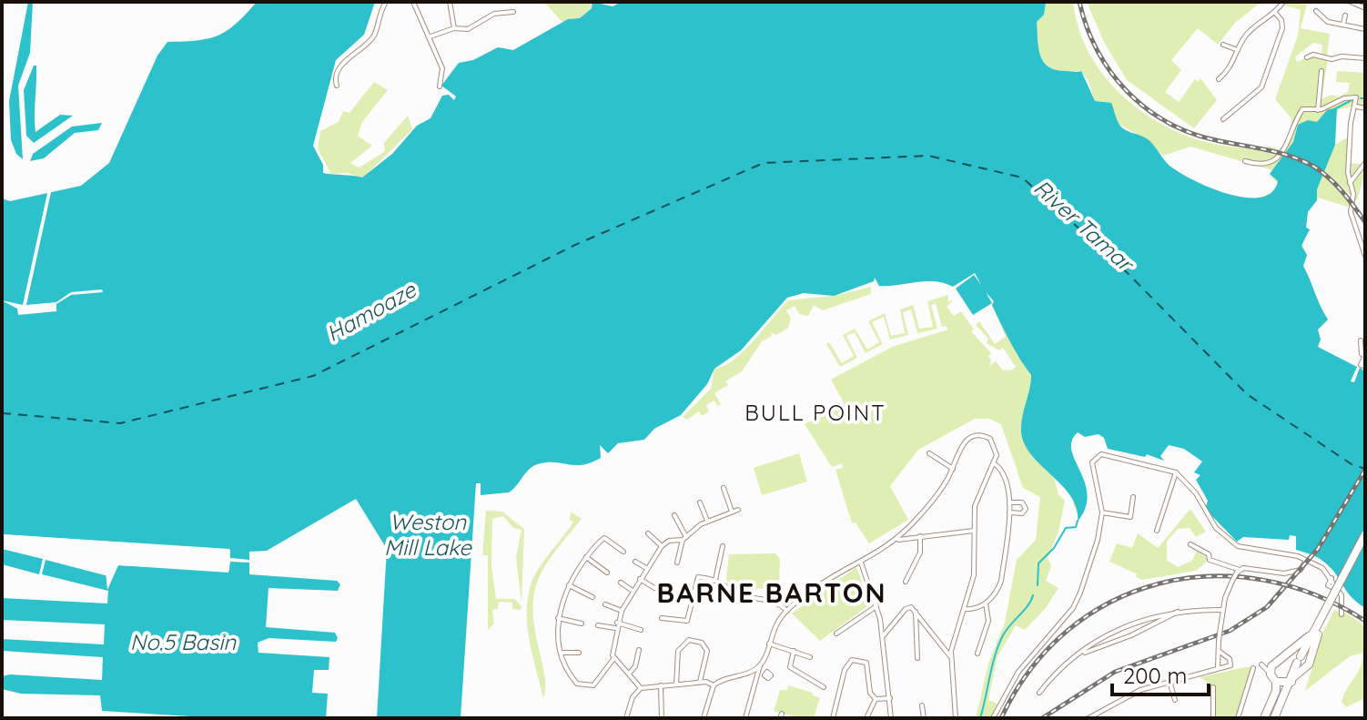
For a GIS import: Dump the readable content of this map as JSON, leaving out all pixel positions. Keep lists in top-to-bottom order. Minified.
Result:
{"districts":["BULL POINT","BARNE BARTON"],"water":["River Tamar","Hamoaze","Weston Mill Lake","No.5 Basin"],"scale_bar":"200 m"}
